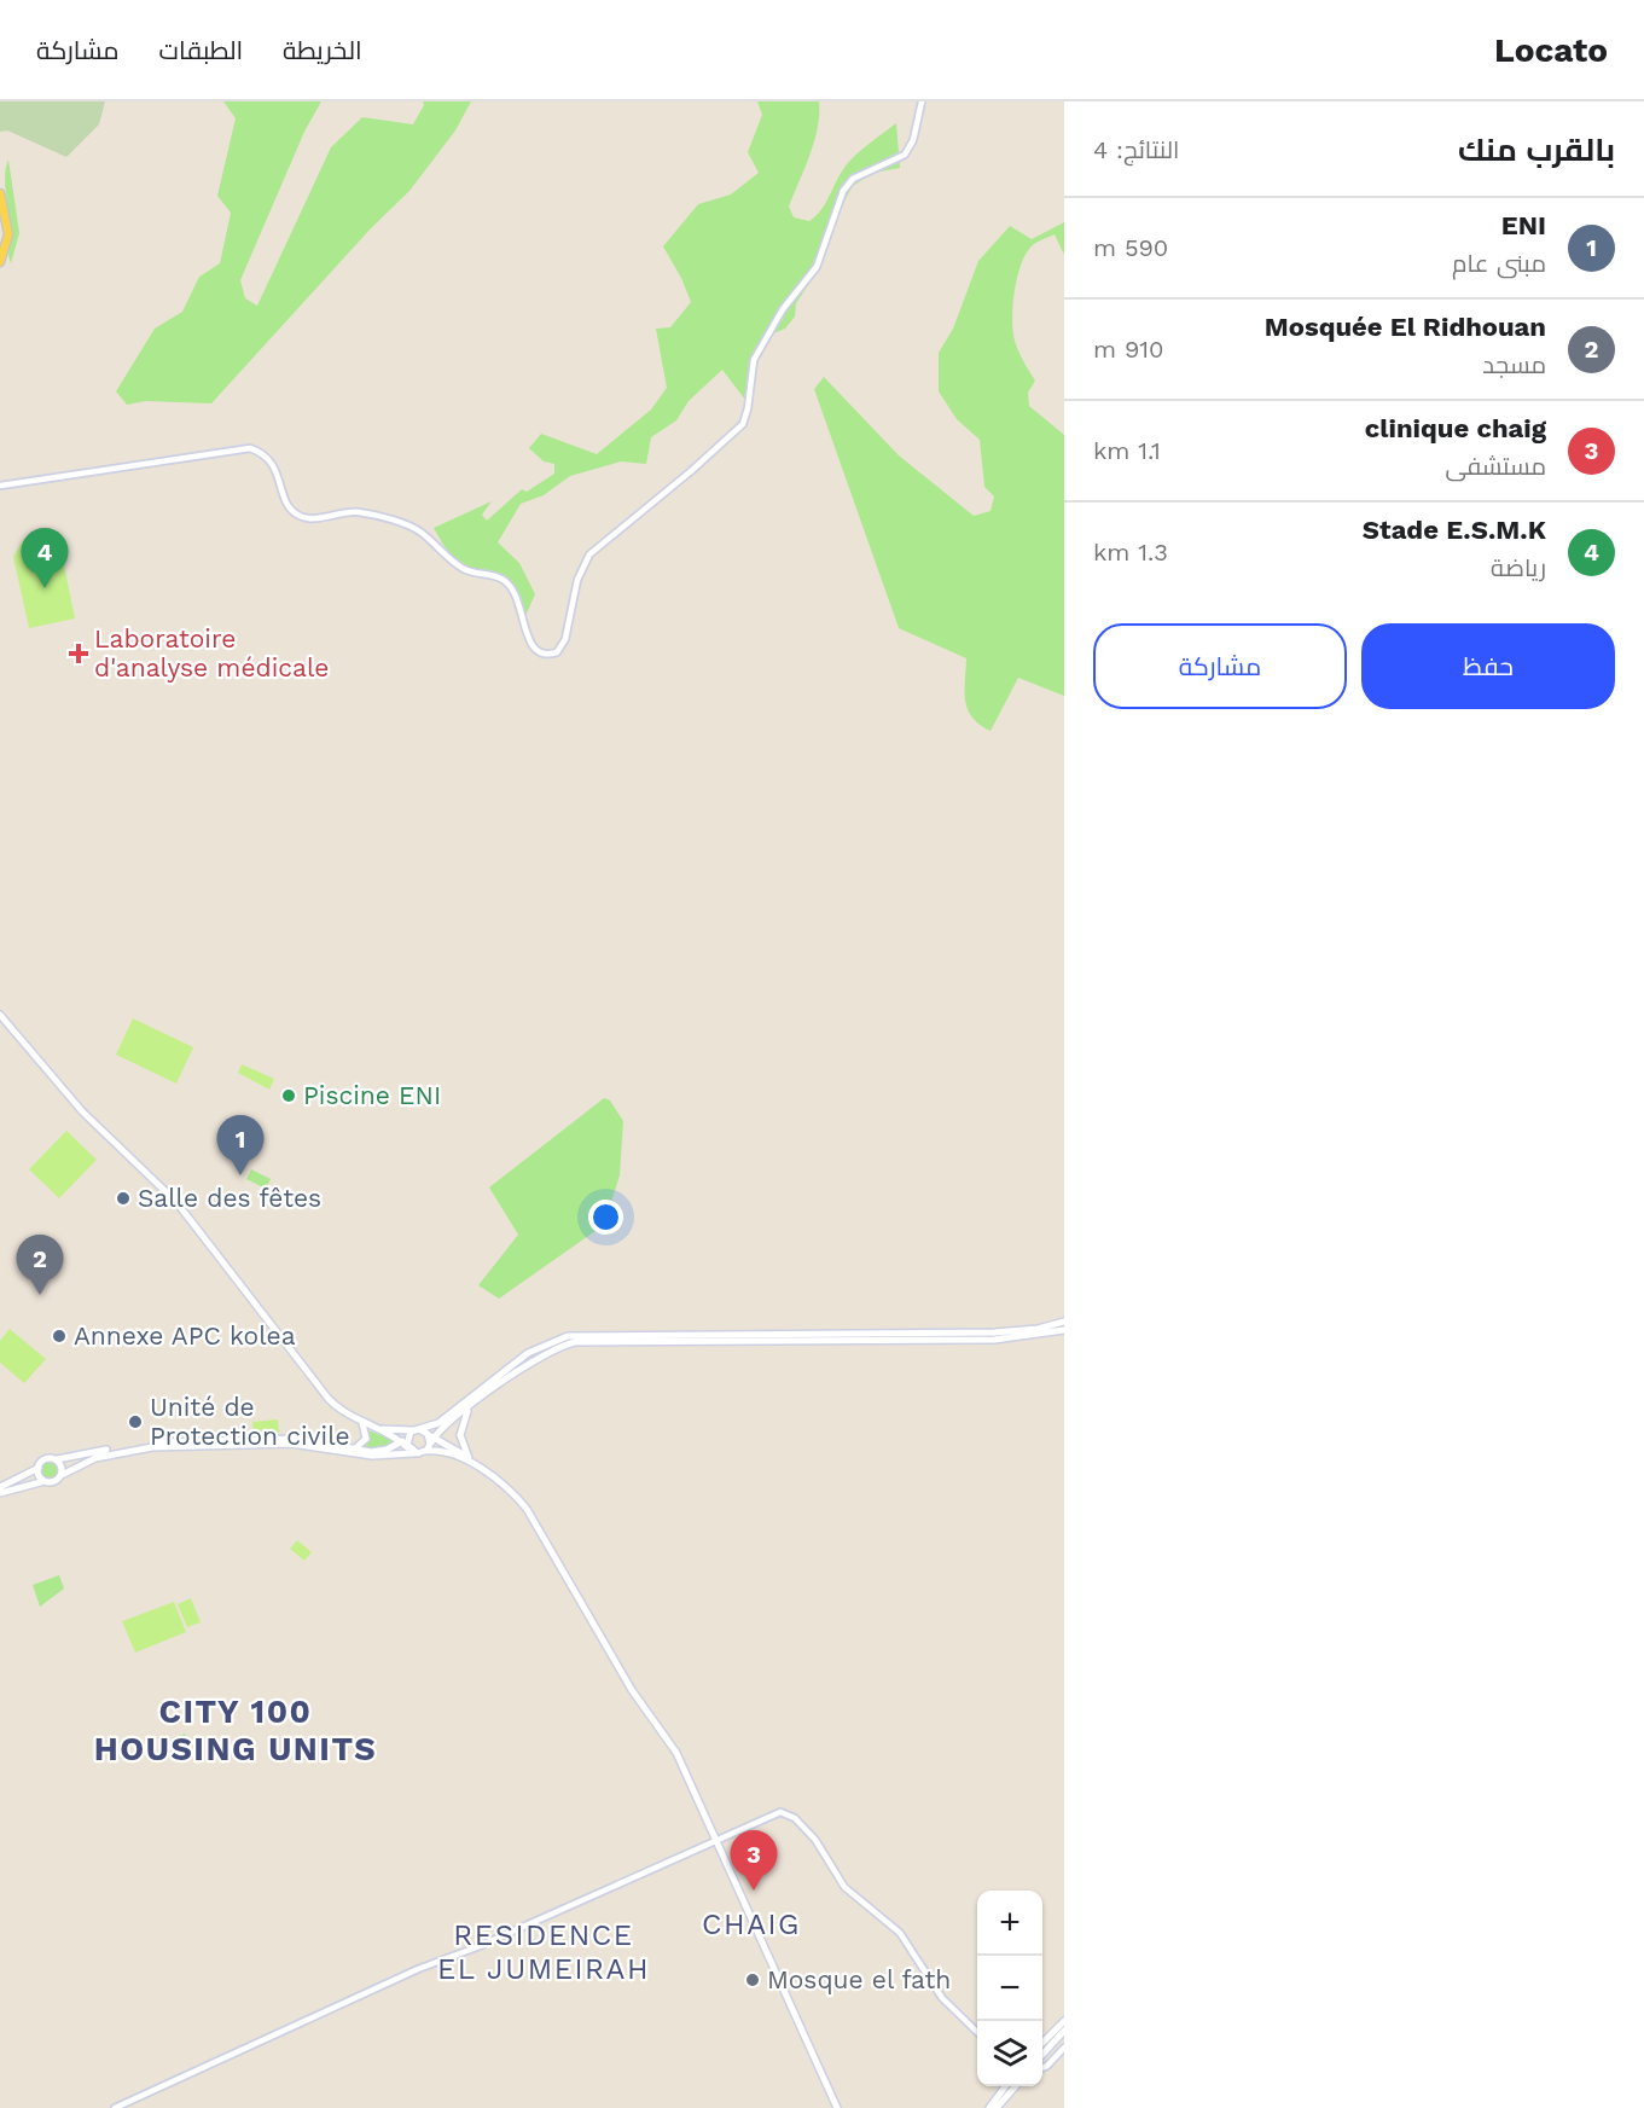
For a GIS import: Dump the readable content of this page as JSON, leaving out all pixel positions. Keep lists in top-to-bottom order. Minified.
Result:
{"districts":["CITY 100 HOUSING UNITS","CHAIG","RESIDENCE EL JUMEIRAH"],"places":{"health":["Laboratoire d'analyse médicale"],"other":["Piscine ENI","Salle des fêtes","Annexe APC kolea","Unité de Protection civile","Mosque el fath"]},"page":{"header":"Locato","nav":["الخريطة","الطبقات","مشاركة"],"heading":["بالقرب منك","النتائج: 4"],"list":[{"mark":"1","name":"ENI","note":"مبنى عام","value":"590 m"},{"mark":"2","name":"Mosquée El Ridhouan","note":"مسجد","value":"910 m"},{"mark":"3","name":"clinique chaig","note":"مستشفى","value":"1.1 km"},{"mark":"4","name":"Stade E.S.M.K","note":"رياضة","value":"1.3 km"}],"pins":["4","1","2","3"],"buttons":["حفظ","مشاركة"],"map_buttons":["+","−"]}}
